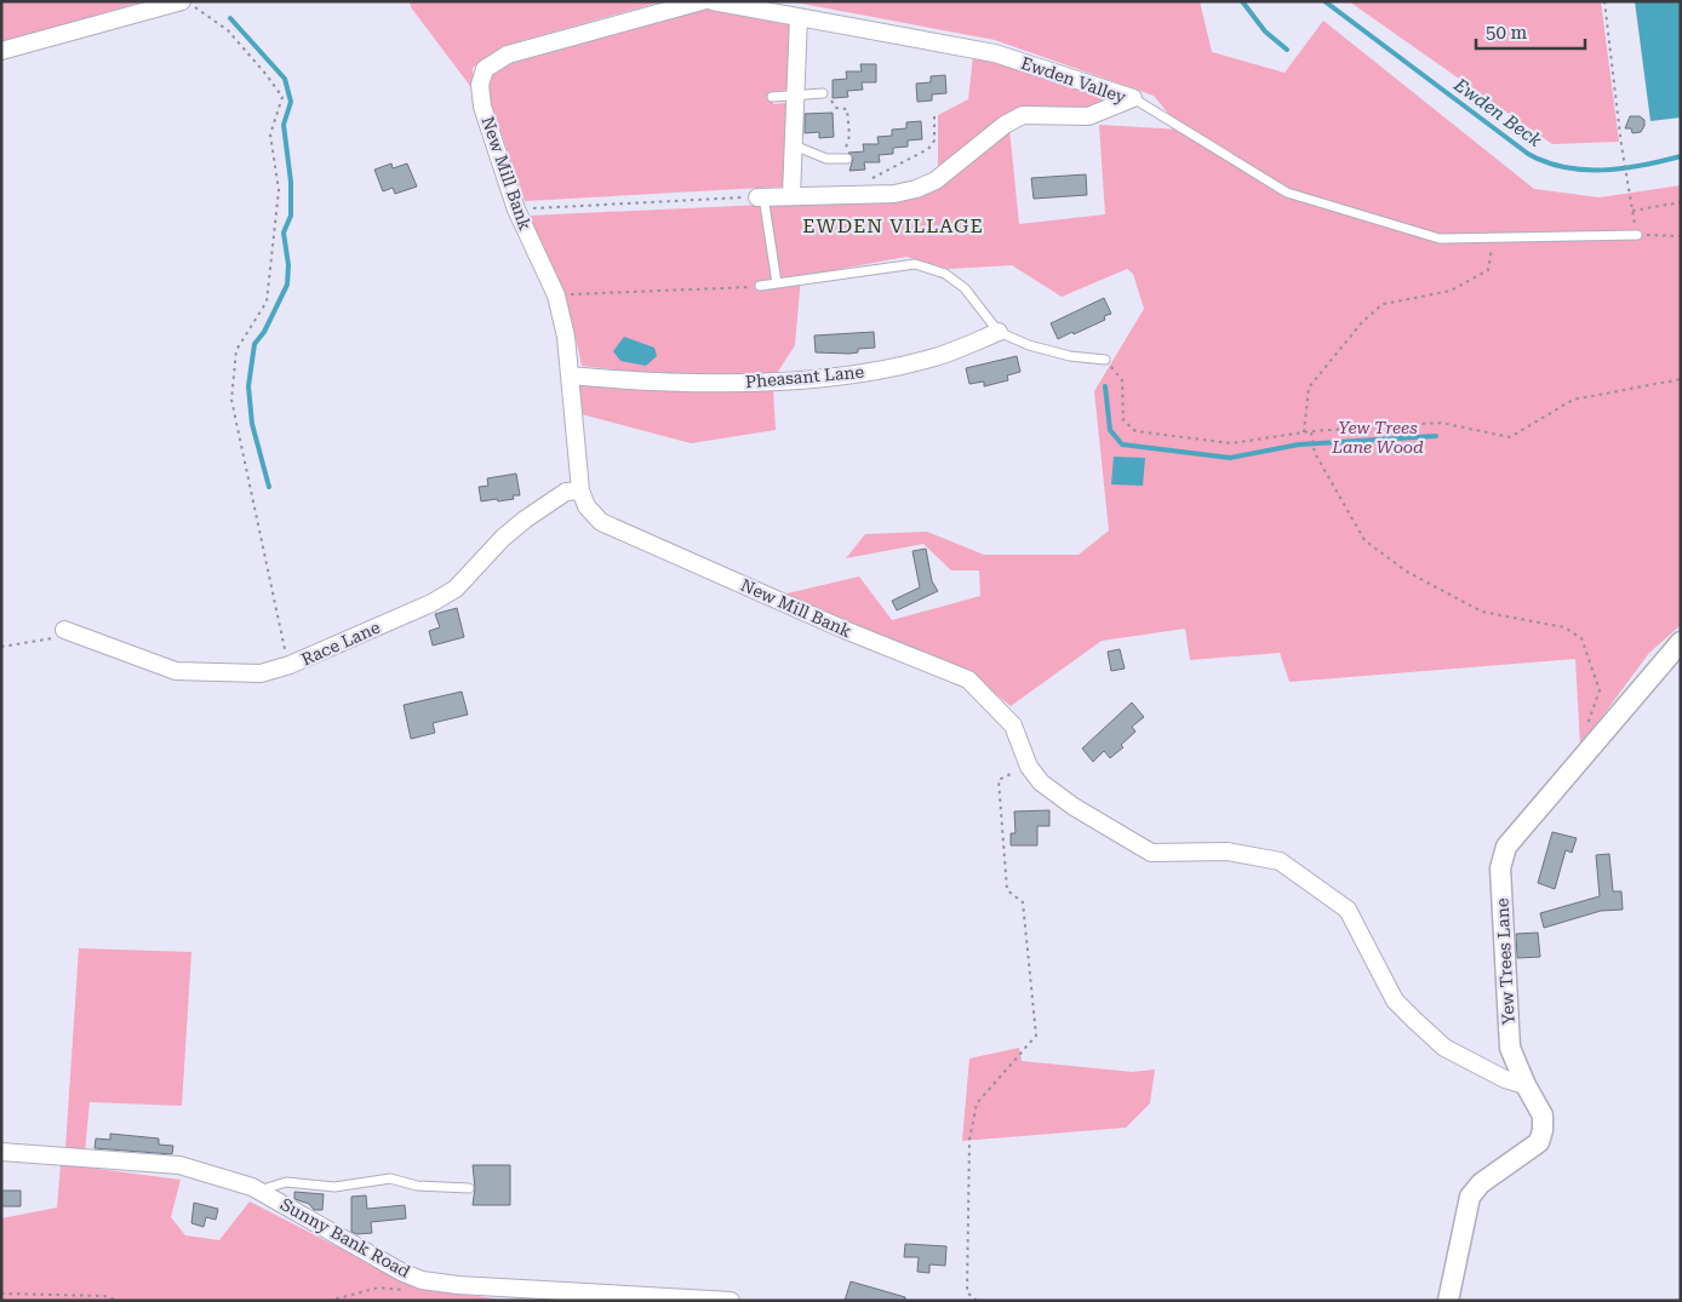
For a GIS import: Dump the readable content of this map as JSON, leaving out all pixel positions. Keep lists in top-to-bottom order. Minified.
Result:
{"streets":{"street":["Ewden Valley","New Mill Bank","Pheasant Lane","Race Lane","Yew Trees Lane","Sunny Bank Road"]},"crossings":[["New Mill Bank","Pheasant Lane"],["New Mill Bank","Race Lane"],["New Mill Bank","Yew Trees Lane"]],"districts":["EWDEN VILLAGE"],"water":["Ewden Beck"],"parks":["Yew Trees Lane Wood"],"scale_bar":"50 m"}
